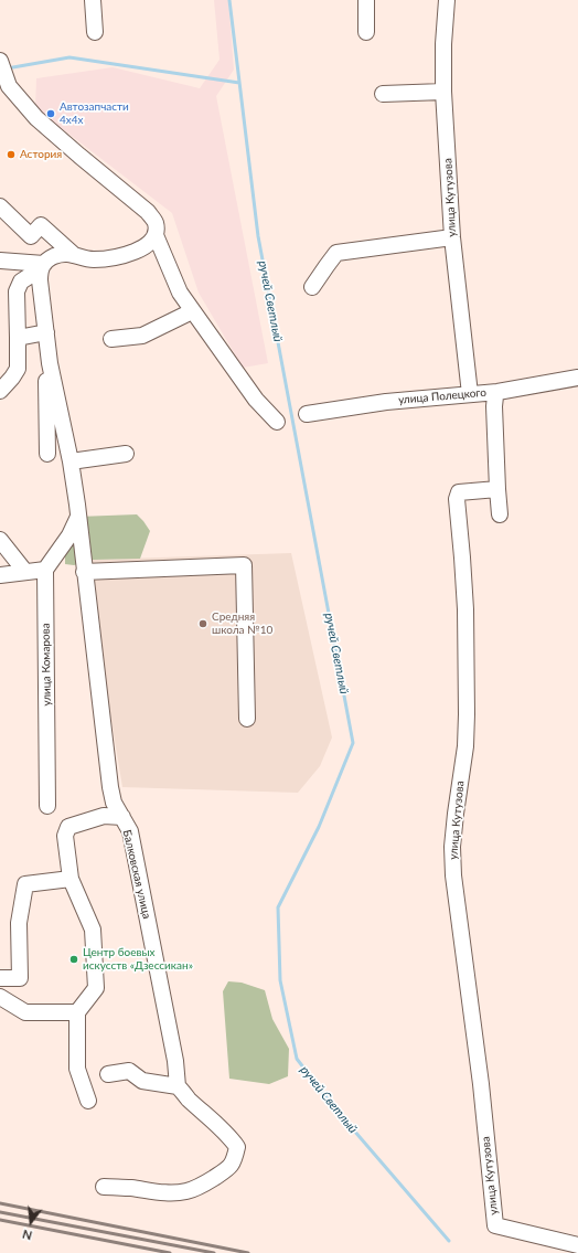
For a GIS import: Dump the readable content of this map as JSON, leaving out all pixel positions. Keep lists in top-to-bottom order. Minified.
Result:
{"streets":{"street":["улица Кутузова","улица Полецкого","улица Комарова","Балковская улица"]},"crossings":[["улица Кутузова","улица Полецкого"]],"water":["ручей Светлый"],"places":["Автозапчасти 4х4х","Астория","Средняя школа №10","Центр боевых искусств «Дзессикан»"],"north":"bottom"}
